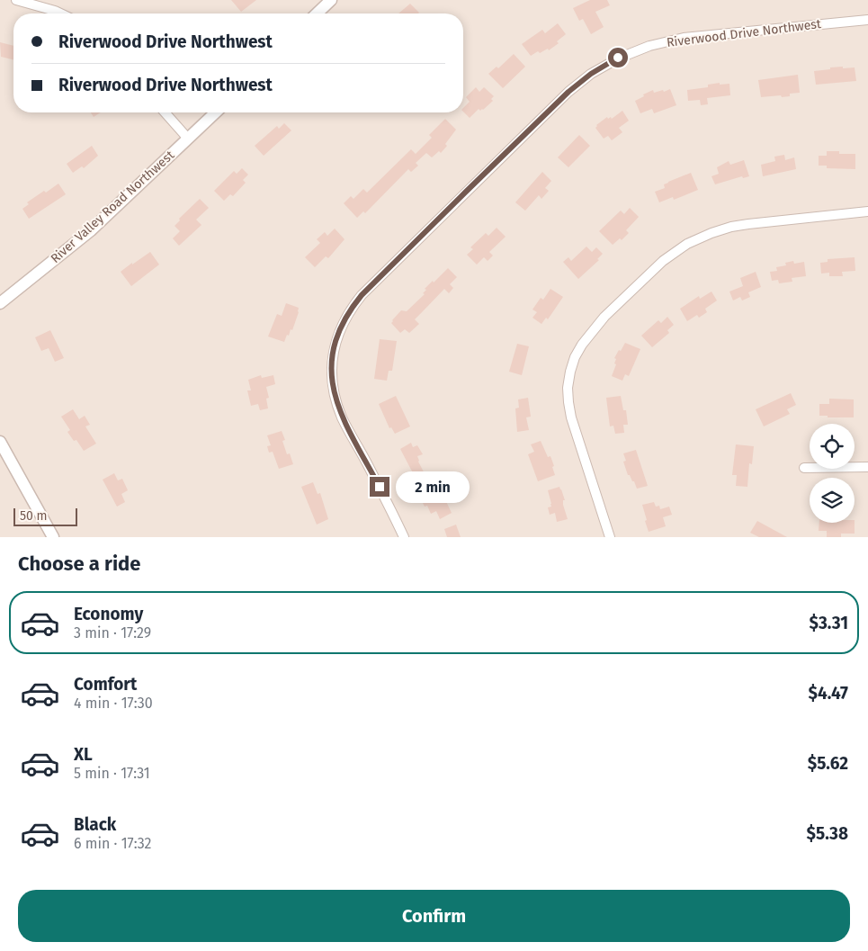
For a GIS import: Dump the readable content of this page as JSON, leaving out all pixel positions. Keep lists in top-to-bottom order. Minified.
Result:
{"streets":{"street":["Riverwood Drive Northwest","River Valley Road Northwest"]},"scale_bar":"50 m","page":{"banner":["Riverwood Drive Northwest","Riverwood Drive Northwest"],"bubble":"2 min","scale":"50 m","heading":"Choose a ride","list":[{"name":"Economy","note":"3 min · 17:29","value":"$3.31"},{"name":"Comfort","note":"4 min · 17:30","value":"$4.47"},{"name":"XL","note":"5 min · 17:31","value":"$5.62"},{"name":"Black","note":"6 min · 17:32","value":"$5.38"}],"buttons":"Confirm"}}
